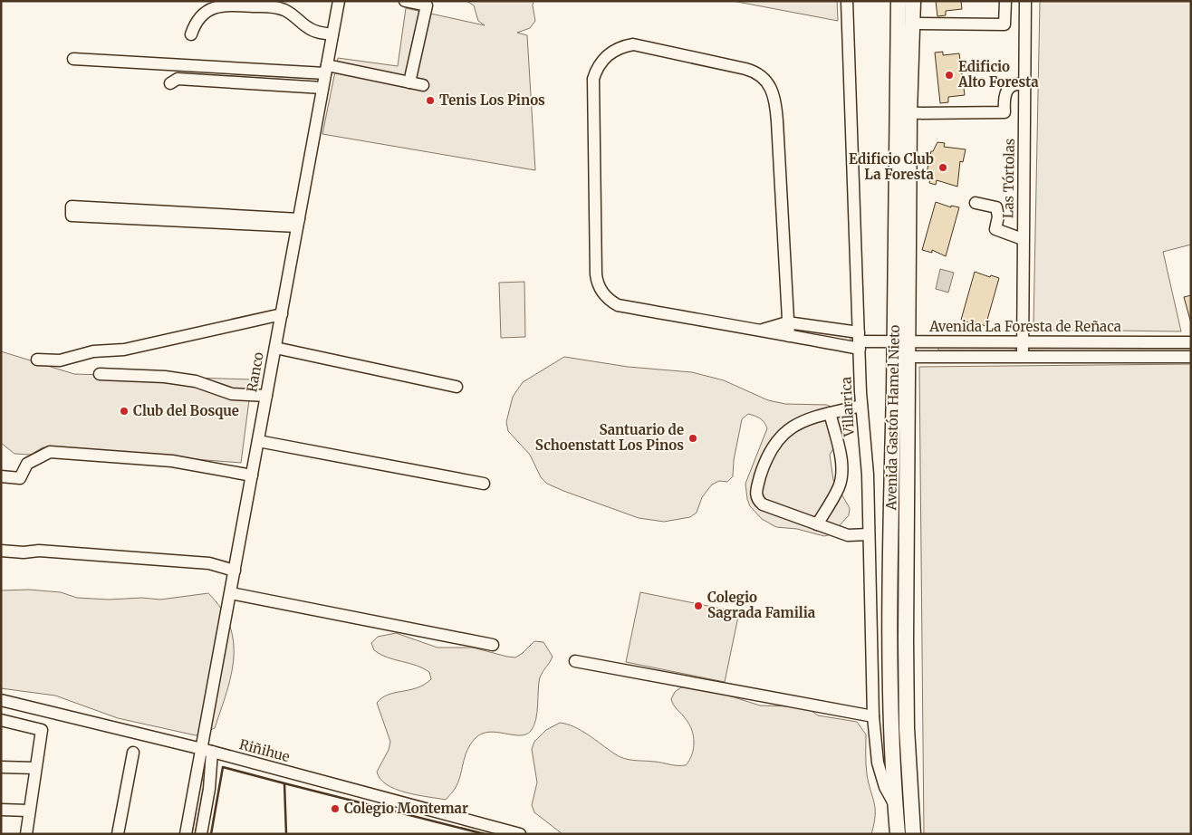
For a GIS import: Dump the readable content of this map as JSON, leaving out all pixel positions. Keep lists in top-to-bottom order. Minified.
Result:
{"streets":{"main road":["Avenida Gastón Hamel Nieto"],"street":["Las Tórtolas","Avenida La Foresta de Reñaca","Ranco","Villarrica","Riñihue"]},"crossings":[["Las Tórtolas","Avenida La Foresta de Reñaca"],["Avenida La Foresta de Reñaca","Villarrica"],["Avenida La Foresta de Reñaca","Avenida Gastón Hamel Nieto"],["Ranco","Riñihue"],["Villarrica","Avenida Gastón Hamel Nieto"]],"places":["Edificio Alto Foresta","Tenis Los Pinos","Edificio Club La Foresta","Club del Bosque","Santuario de Schoenstatt Los Pinos","Colegio Sagrada Familia","Colegio Montemar"]}
